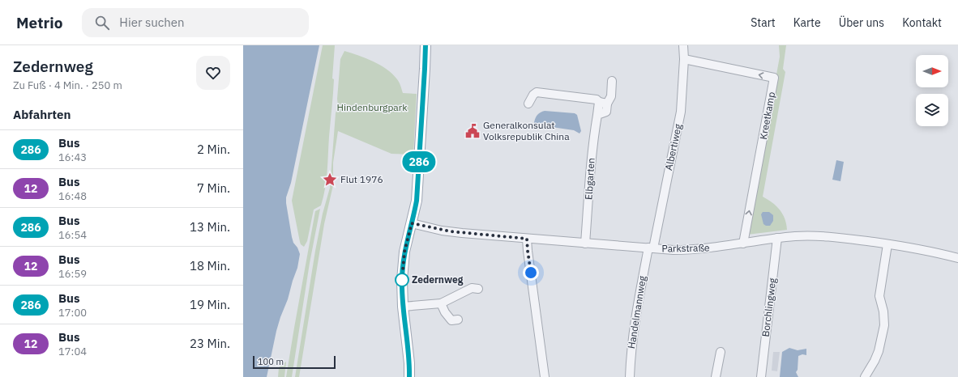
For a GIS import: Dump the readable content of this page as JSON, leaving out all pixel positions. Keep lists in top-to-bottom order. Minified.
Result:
{"streets":{"street":["Kreetkamp","Albertiweg","Elbgarten","Parkstraße","Borchlingweg","Handelmannweg"]},"crossings":[["Kreetkamp","Albertiweg"],["Kreetkamp","Parkstraße"],["Albertiweg","Parkstraße"],["Albertiweg","Handelmannweg"],["Elbgarten","Parkstraße"],["Parkstraße","Borchlingweg"],["Parkstraße","Handelmannweg"]],"parks":["Hindenburgpark"],"places":{"public building":["Generalkonsulat Volksrepublik China"],"place":["Flut 1976"],"other":["Zedernweg"]},"lines":["bus line 286"],"scale_bar":"100 m","north":"right","page":{"header":"Metrio","search":"Hier suchen","nav":["Start","Karte","Über uns","Kontakt"],"heading":[["Zedernweg","Zu Fuß · 4 Min. · 250 m"],"Abfahrten"],"on_map":"286","list":[{"mark":"286","name":"Bus","note":"16:43","value":"2 Min."},{"mark":"12","name":"Bus","note":"16:48","value":"7 Min."},{"mark":"286","name":"Bus","note":"16:54","value":"13 Min."},{"mark":"12","name":"Bus","note":"16:59","value":"18 Min."},{"mark":"286","name":"Bus","note":"17:00","value":"19 Min."},{"mark":"12","name":"Bus","note":"17:04","value":"23 Min."}],"scale":"100 m"}}
